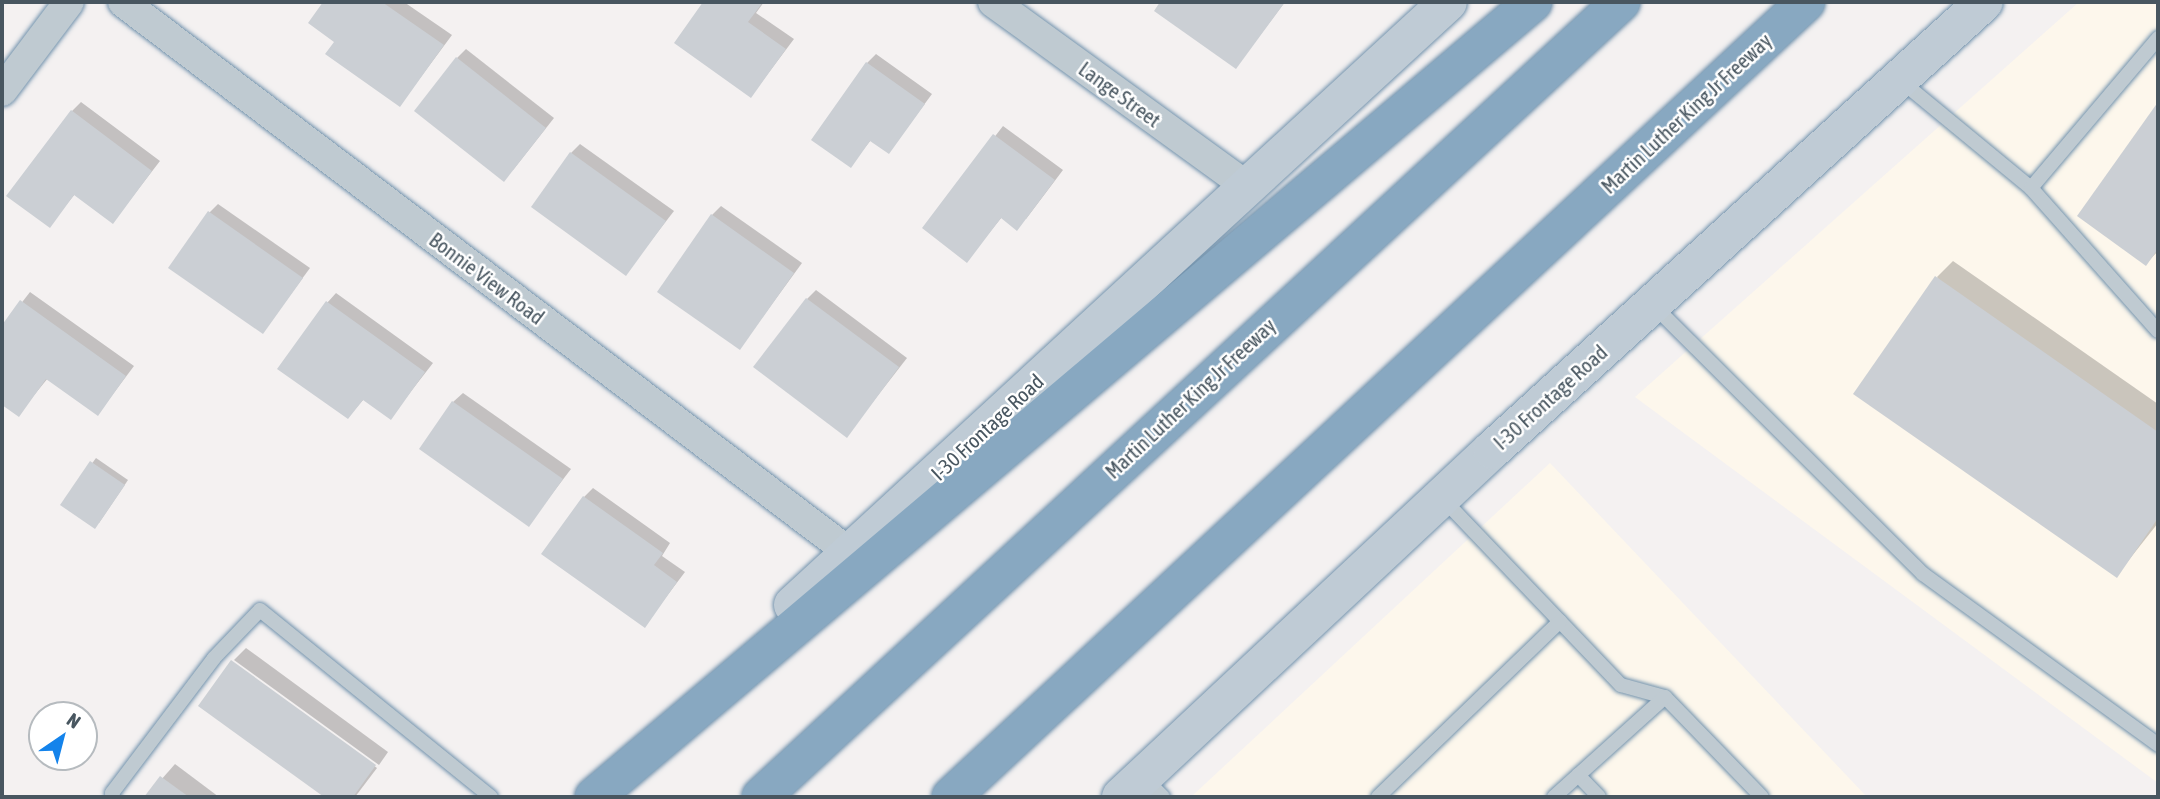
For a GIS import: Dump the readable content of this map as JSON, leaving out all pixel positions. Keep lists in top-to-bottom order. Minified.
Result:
{"streets":{"highway":["Martin Luther King Jr Freeway"],"main road":["I-30 Frontage Road"],"street":["Lange Street","Bonnie View Road"]},"crossings":[["Lange Street","I-30 Frontage Road"],["Bonnie View Road","I-30 Frontage Road"]],"north":"top right"}
